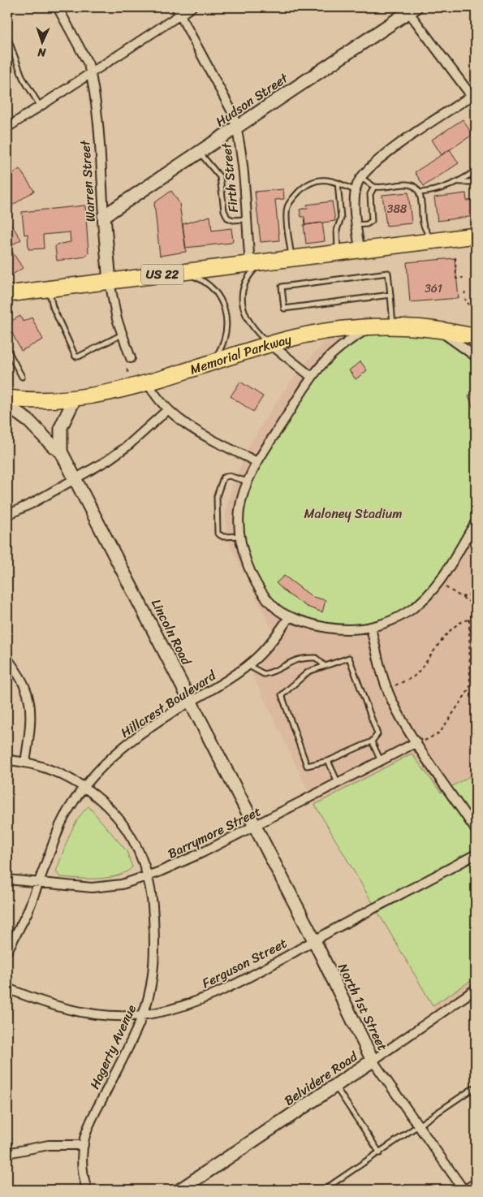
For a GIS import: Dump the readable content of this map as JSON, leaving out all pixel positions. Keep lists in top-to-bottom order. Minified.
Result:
{"streets":{"highway":["US 22","Memorial Parkway"],"main road":["Hudson Street","Warren Street","Lincoln Road","North 1st Street","Belvidere Road"],"street":["Firth Street","Hillcrest Boulevard","Barrymore Street","Ferguson Street","Hagerty Avenue"]},"crossings":[["Hudson Street","Firth Street"],["Hudson Street","Warren Street"],["Firth Street","US 22"],["Warren Street","US 22"],["Memorial Parkway","Lincoln Road"],["Lincoln Road","Hillcrest Boulevard"],["Lincoln Road","Barrymore Street"],["Lincoln Road","North 1st Street"],["Hillcrest Boulevard","Barrymore Street"],["Hillcrest Boulevard","Hagerty Avenue"],["Barrymore Street","North 1st Street"],["Barrymore Street","Hagerty Avenue"],["Ferguson Street","North 1st Street"],["Ferguson Street","Hagerty Avenue"],["North 1st Street","Belvidere Road"]],"parks":["Maloney Stadium"],"house_numbers":["388","361"],"north":"bottom"}
